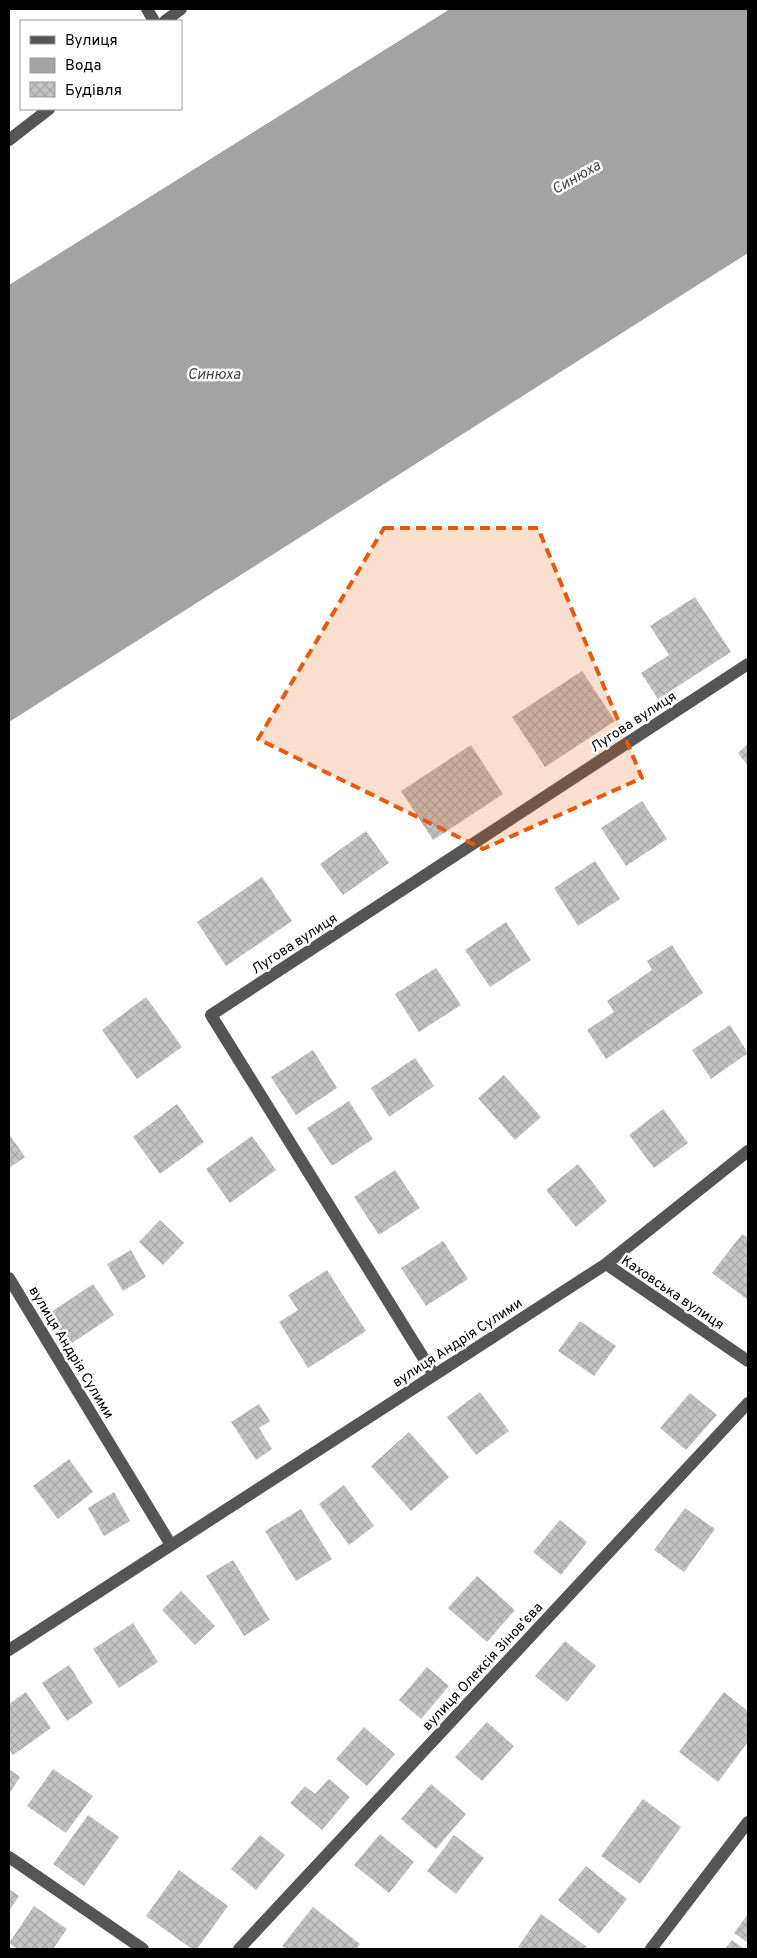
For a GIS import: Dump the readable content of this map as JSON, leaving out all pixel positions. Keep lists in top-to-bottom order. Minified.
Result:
{"streets":{"street":["Лугова вулиця","Каховська вулиця","вулиця Андрія Сулими","вулиця Олексія Зіновʼєва"]},"crossings":[["Лугова вулиця","вулиця Андрія Сулими"],["Каховська вулиця","вулиця Андрія Сулими"]],"water":["Синюха"],"legend":["Вулиця","Вода","Будівля"]}
